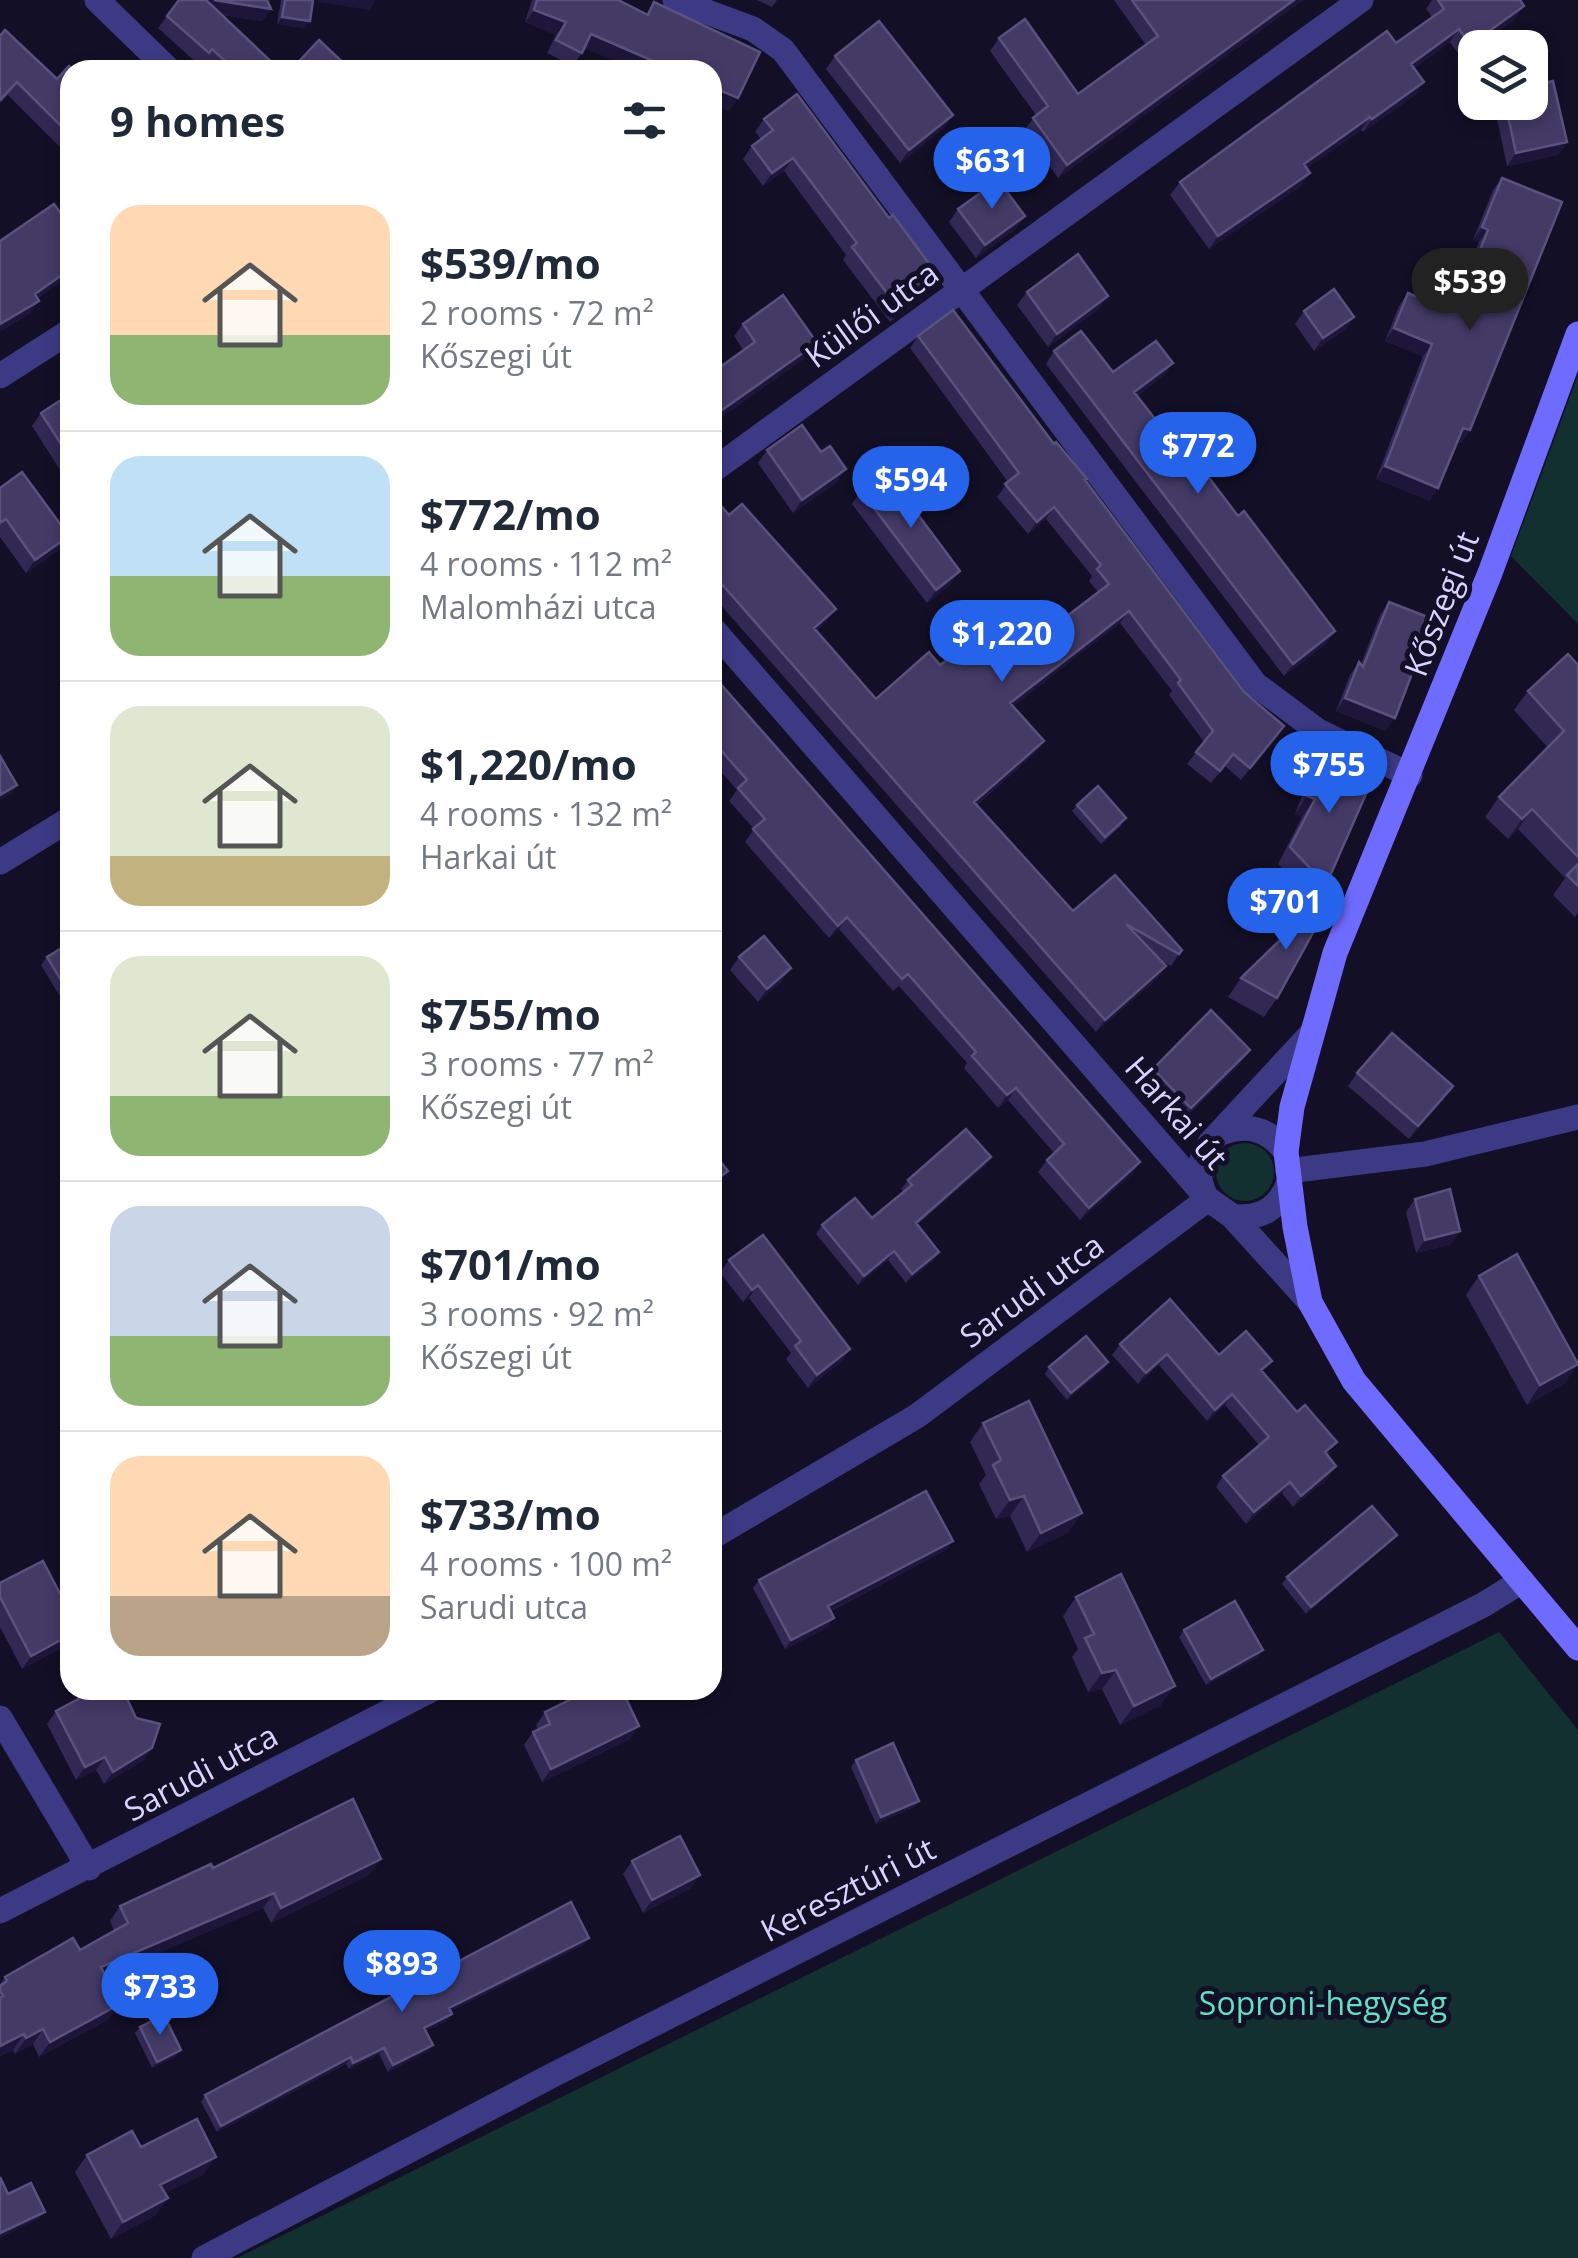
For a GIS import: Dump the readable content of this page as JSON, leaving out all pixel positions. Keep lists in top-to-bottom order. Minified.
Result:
{"streets":{"main road":["Kőszegi út","Harkai út"],"street":["Küllői utca","Sarudi utca","Keresztúri út"]},"crossings":[["Kőszegi út","Harkai út"],["Kőszegi út","Sarudi utca"],["Harkai út","Sarudi utca"],["Harkai út","Keresztúri út"]],"parks":["Soproni-hegység"],"page":{"heading":"9 homes","price":["$631","$539","$772","$594","$1,220","$755","$701","$893","$733"],"list":[{"name":"$539/mo","note":"2 rooms · 72 m² · Kőszegi út"},{"name":"$772/mo","note":"4 rooms · 112 m² · Malomházi utca"},{"name":"$1,220/mo","note":"4 rooms · 132 m² · Harkai út"},{"name":"$755/mo","note":"3 rooms · 77 m² · Kőszegi út"},{"name":"$701/mo","note":"3 rooms · 92 m² · Kőszegi út"},{"name":"$733/mo","note":"4 rooms · 100 m² · Sarudi utca"}]}}
